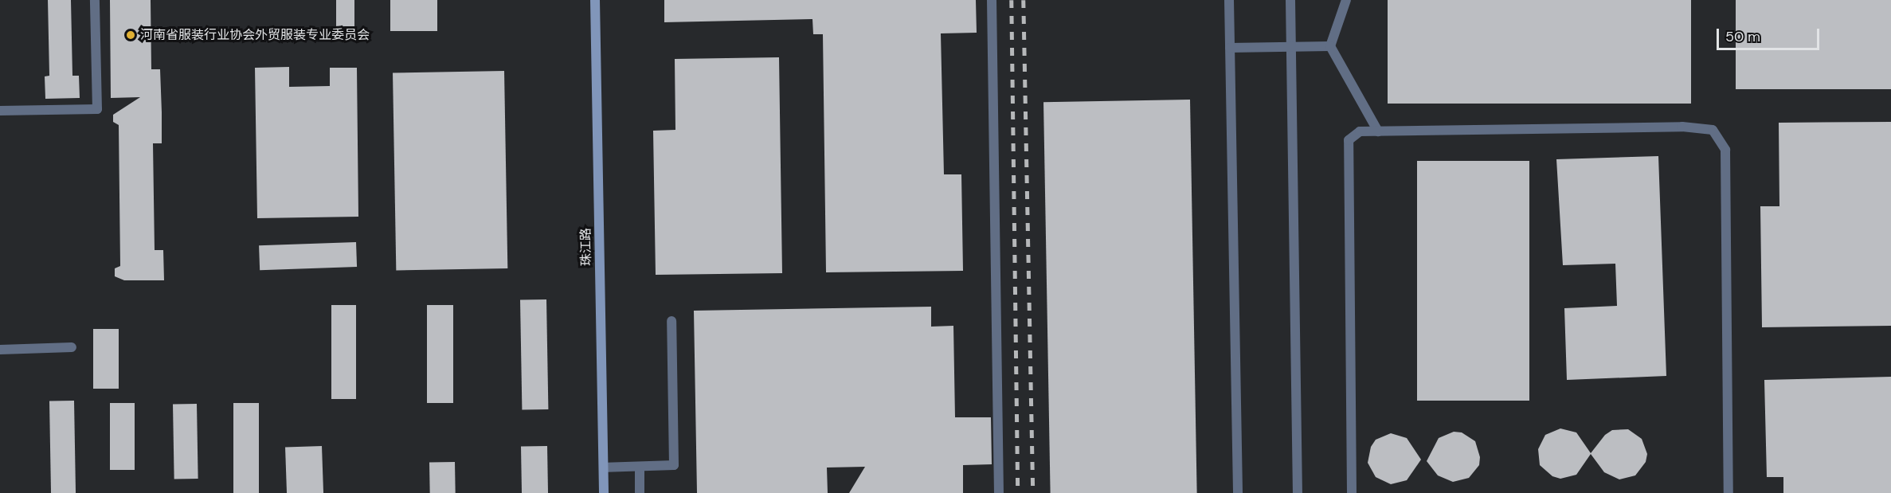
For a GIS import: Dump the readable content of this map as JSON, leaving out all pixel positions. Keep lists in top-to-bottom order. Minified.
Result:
{"streets":{"street":["珠江路"]},"places":["河南省服装行业协会外贸服装专业委员会"],"scale_bar":"50 m"}
